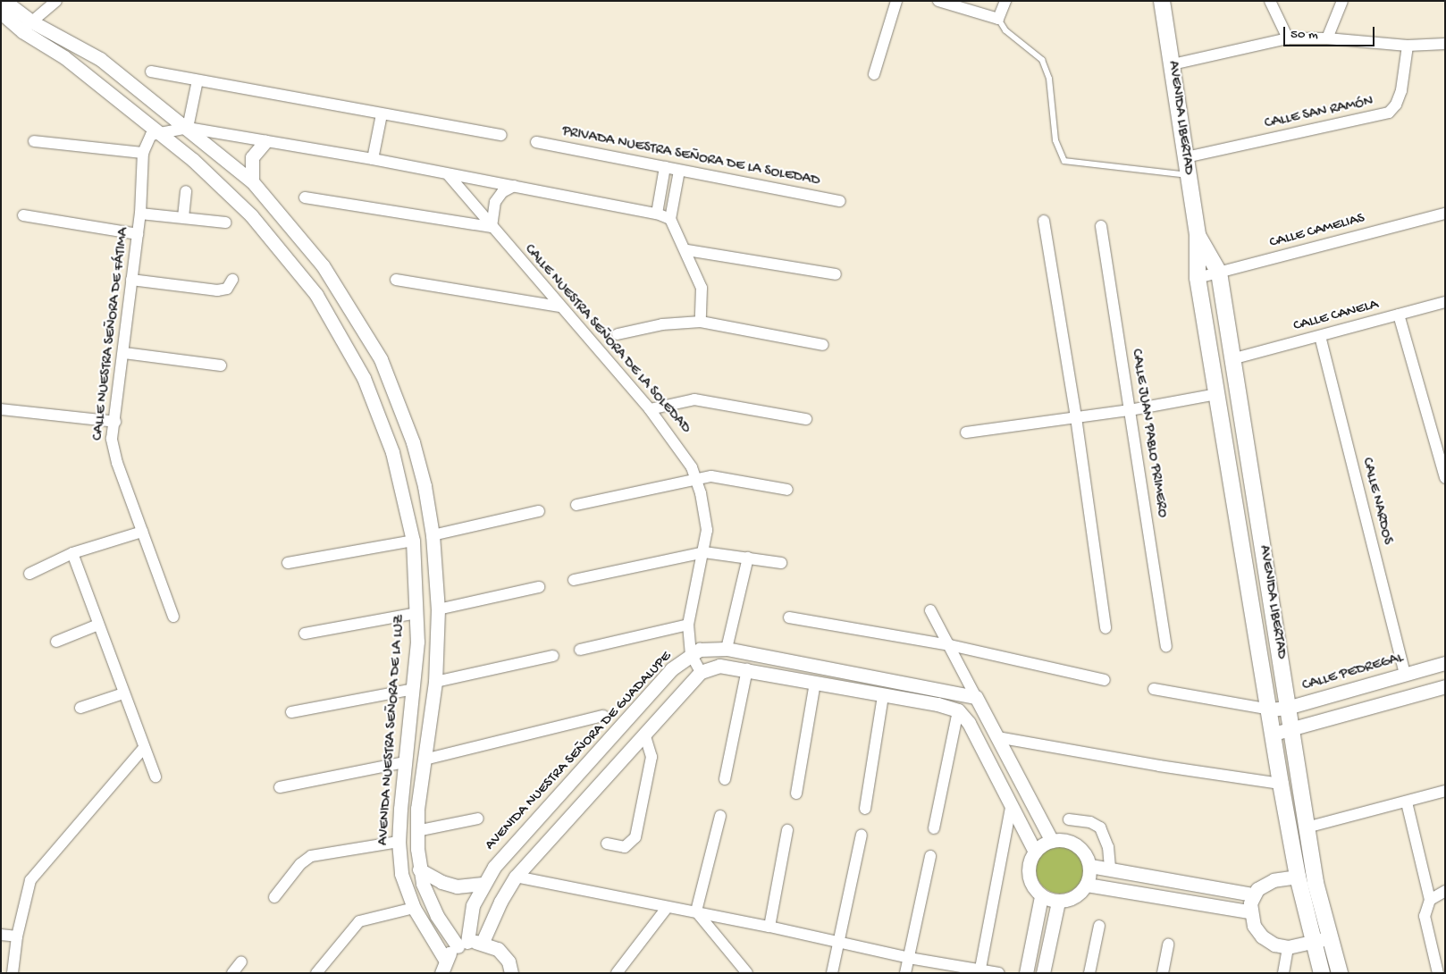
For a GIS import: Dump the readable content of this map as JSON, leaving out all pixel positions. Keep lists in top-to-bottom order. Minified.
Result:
{"streets":{"main road":["AVENIDA LIBERTAD"],"street":["CALLE SAN RAMÓN","PRIVADA NUESTRA SEÑORA DE LA SOLEDAD","CALLE CAMELIAS","CALLE CANELA","CALLE NUESTRA SEÑORA DE FÁTIMA","CALLE NUESTRA SEÑORA DE LA SOLEDAD","CALLE JUAN PABLO PRIMERO","CALLE NARDOS","CALLE PEDREGAL","AVENIDA NUESTRA SEÑORA DE LA LUZ","AVENIDA NUESTRA SEÑORA DE GUADALUPE"]},"crossings":[["CALLE SAN RAMÓN","AVENIDA LIBERTAD"],["AVENIDA LIBERTAD","CALLE CAMELIAS"],["AVENIDA LIBERTAD","CALLE CANELA"],["AVENIDA LIBERTAD","CALLE PEDREGAL"],["CALLE CANELA","CALLE NARDOS"],["CALLE NUESTRA SEÑORA DE FÁTIMA","AVENIDA NUESTRA SEÑORA DE LA LUZ"],["CALLE NUESTRA SEÑORA DE LA SOLEDAD","AVENIDA NUESTRA SEÑORA DE GUADALUPE"],["CALLE NARDOS","CALLE PEDREGAL"],["AVENIDA NUESTRA SEÑORA DE LA LUZ","AVENIDA NUESTRA SEÑORA DE GUADALUPE"]],"scale_bar":"50 m"}
